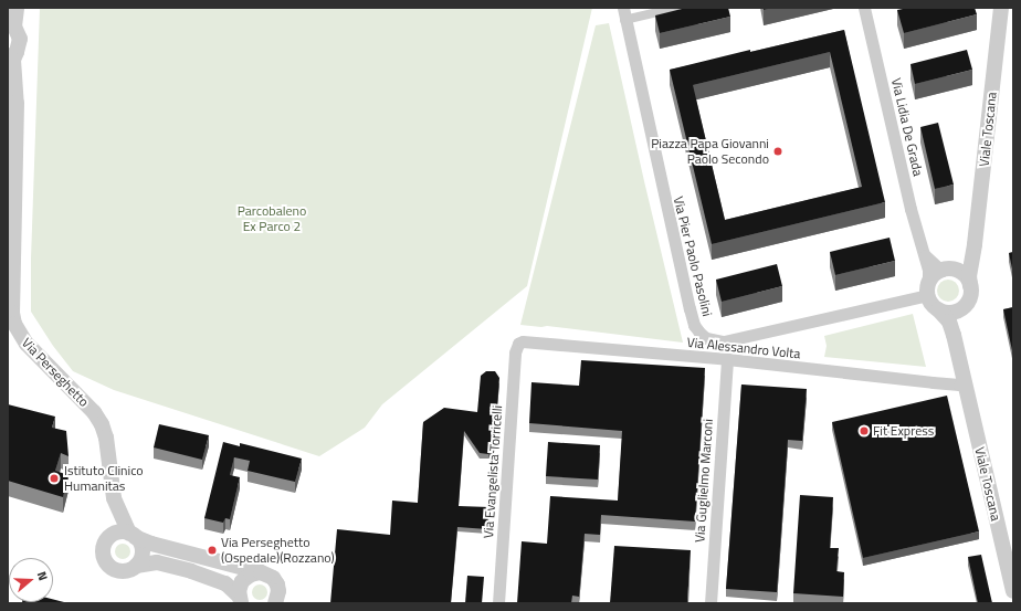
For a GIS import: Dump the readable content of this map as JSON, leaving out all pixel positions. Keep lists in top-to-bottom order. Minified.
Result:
{"streets":{"street":["Via Lidia De Grada","Viale Toscana","Via Pier Paolo Pasolini","Via Alessandro Volta","Via Perseghetto","Via Evangelista Torricelli","Via Guglielmo Marconi"]},"crossings":[["Via Lidia De Grada","Viale Toscana"],["Via Lidia De Grada","Via Pier Paolo Pasolini"],["Viale Toscana","Via Pier Paolo Pasolini"],["Viale Toscana","Via Alessandro Volta"],["Via Alessandro Volta","Via Evangelista Torricelli"],["Via Alessandro Volta","Via Guglielmo Marconi"]],"parks":["Parcobaleno Ex Parco 2"],"places":["Piazza Papa Giovanni Paolo Secondo","Fit Express","Istituto Clinico Humanitas","Via Perseghetto (Ospedale)(Rozzano)"],"north":"right"}
